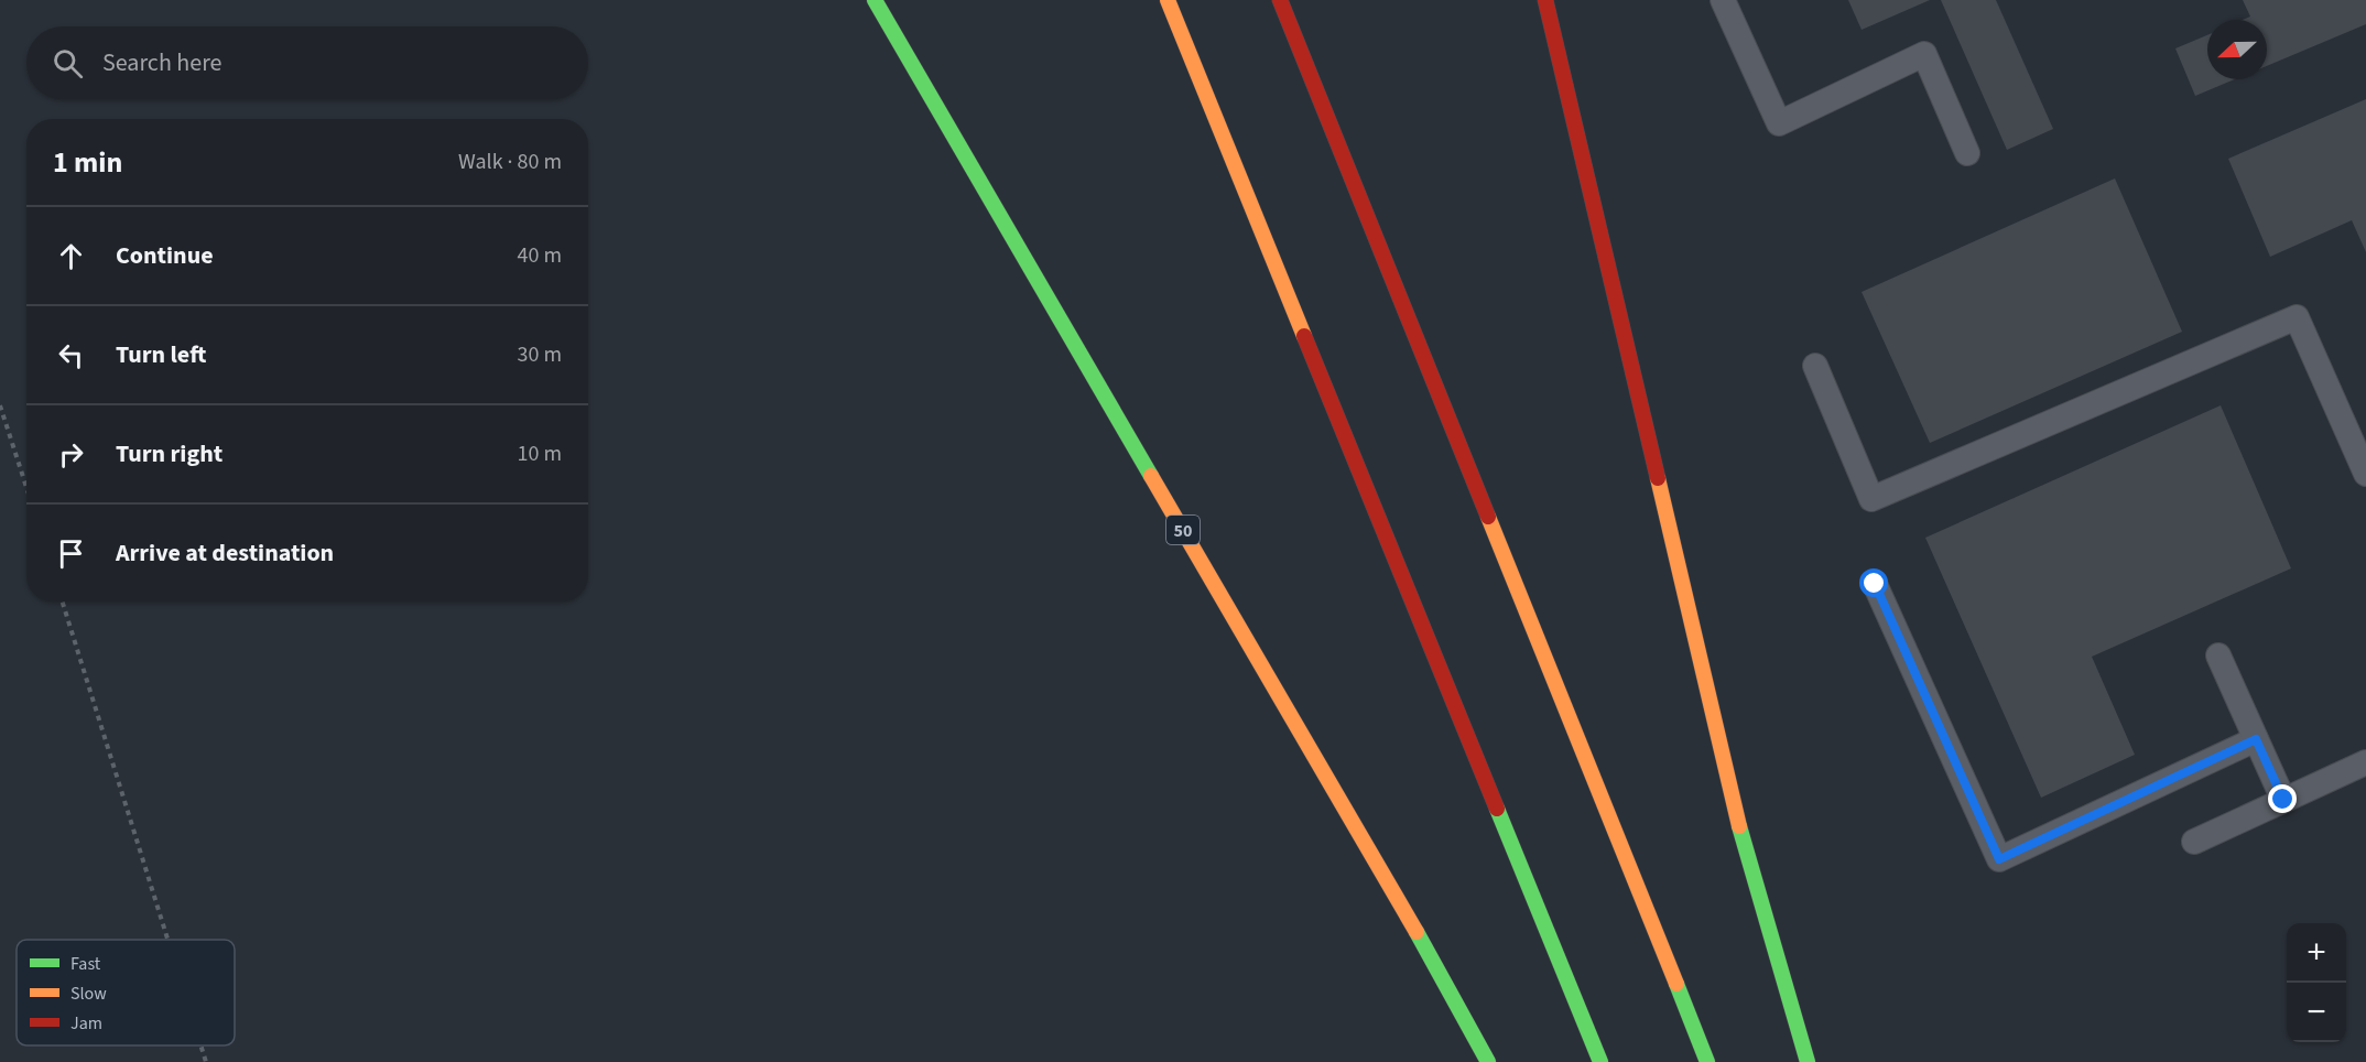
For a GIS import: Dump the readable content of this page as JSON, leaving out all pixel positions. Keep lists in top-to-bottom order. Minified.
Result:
{"streets":{"highway":["50"]},"legend":["Fast","Slow","Jam"],"north":"left","page":{"search":"Search here","heading":["1 min","Walk · 80 m"],"list":[["Continue","40 m"],["Turn left","30 m"],["Turn right","10 m"],"Arrive at destination"],"map_buttons":["+","−"]}}
